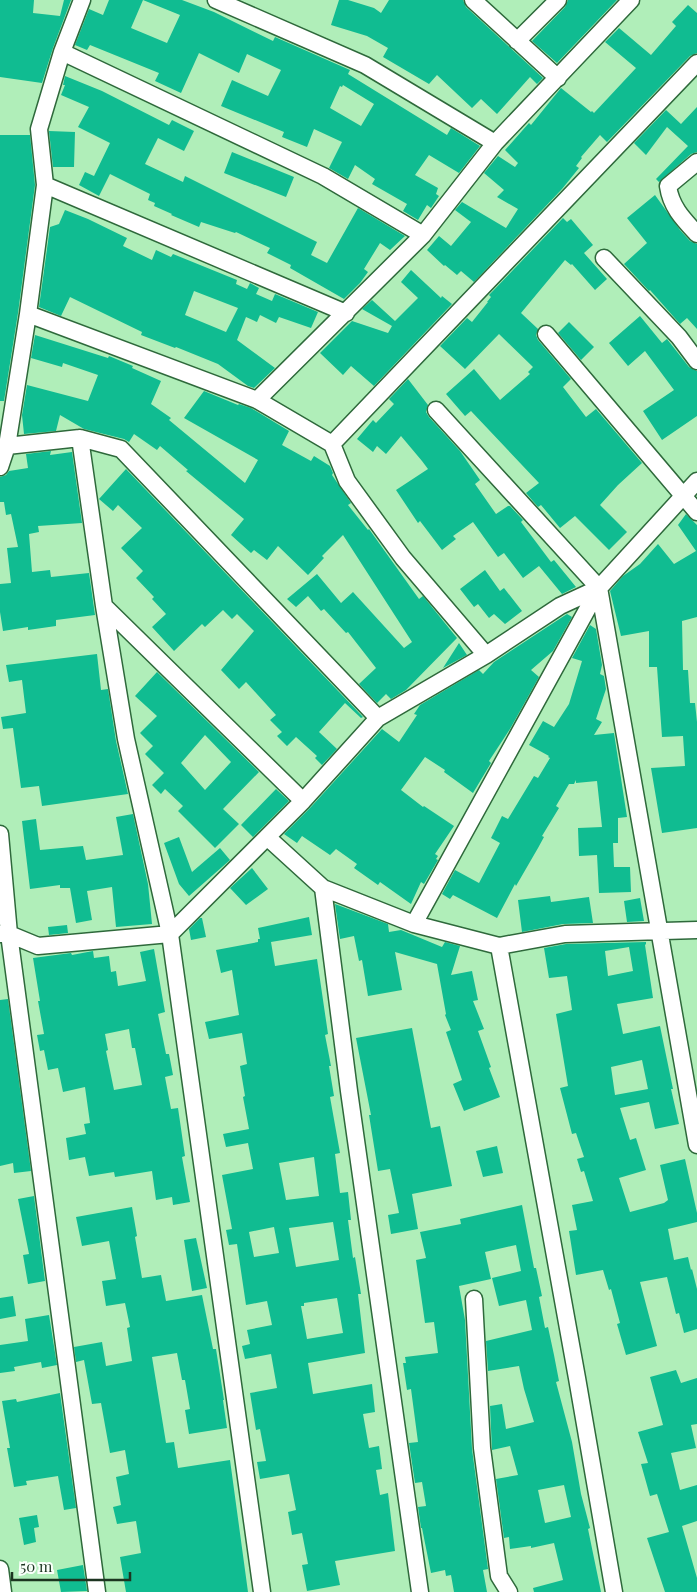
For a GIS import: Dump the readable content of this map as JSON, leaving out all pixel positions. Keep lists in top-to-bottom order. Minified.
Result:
{"scale_bar":"50 m"}
